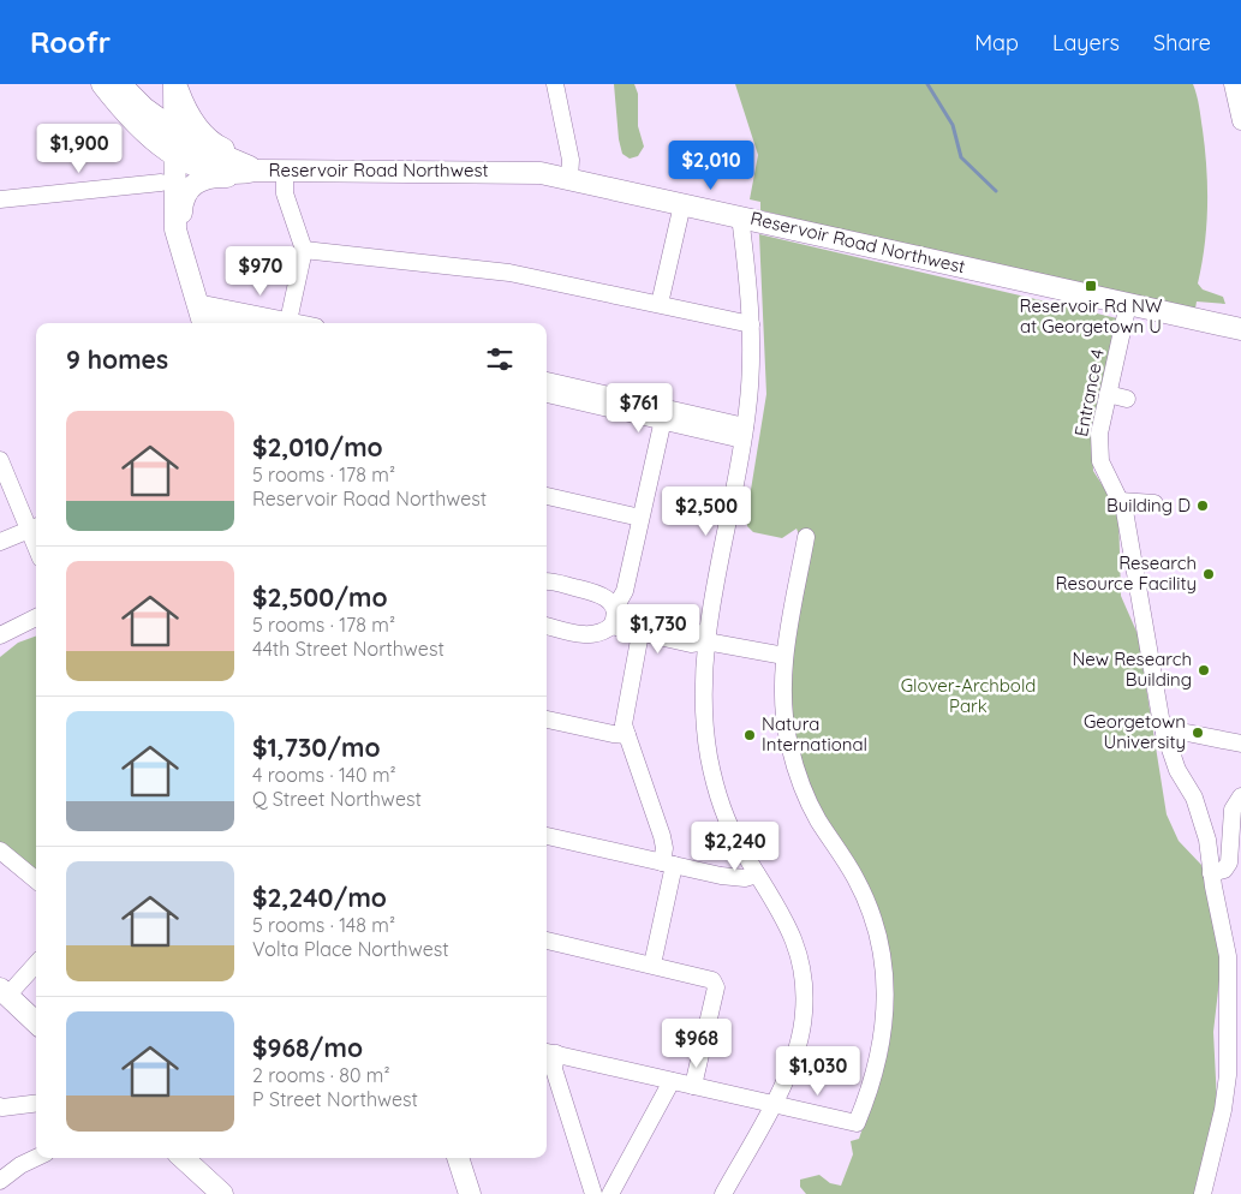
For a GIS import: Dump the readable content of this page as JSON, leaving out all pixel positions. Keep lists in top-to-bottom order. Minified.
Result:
{"streets":{"main road":["Reservoir Road Northwest"],"street":["Entrance 4"]},"crossings":[["Reservoir Road Northwest","Entrance 4"]],"parks":["Glover-Archbold Park"],"places":{"transit":["Reservoir Rd NW at Georgetown U"],"other":["Building D","Research Resource Facility","New Research Building","Georgetown University","Natura International"]},"page":{"header":"Roofr","nav":["Map","Layers","Share"],"price":["$1,900","$2,010","$970","$761","$2,500","$1,730","$2,240","$968","$1,030"],"heading":"9 homes","list":[{"name":"$2,010/mo","note":"5 rooms · 178 m² · Reservoir Road Northwest"},{"name":"$2,500/mo","note":"5 rooms · 178 m² · 44th Street Northwest"},{"name":"$1,730/mo","note":"4 rooms · 140 m² · Q Street Northwest"},{"name":"$2,240/mo","note":"5 rooms · 148 m² · Volta Place Northwest"},{"name":"$968/mo","note":"2 rooms · 80 m² · P Street Northwest"}]}}
